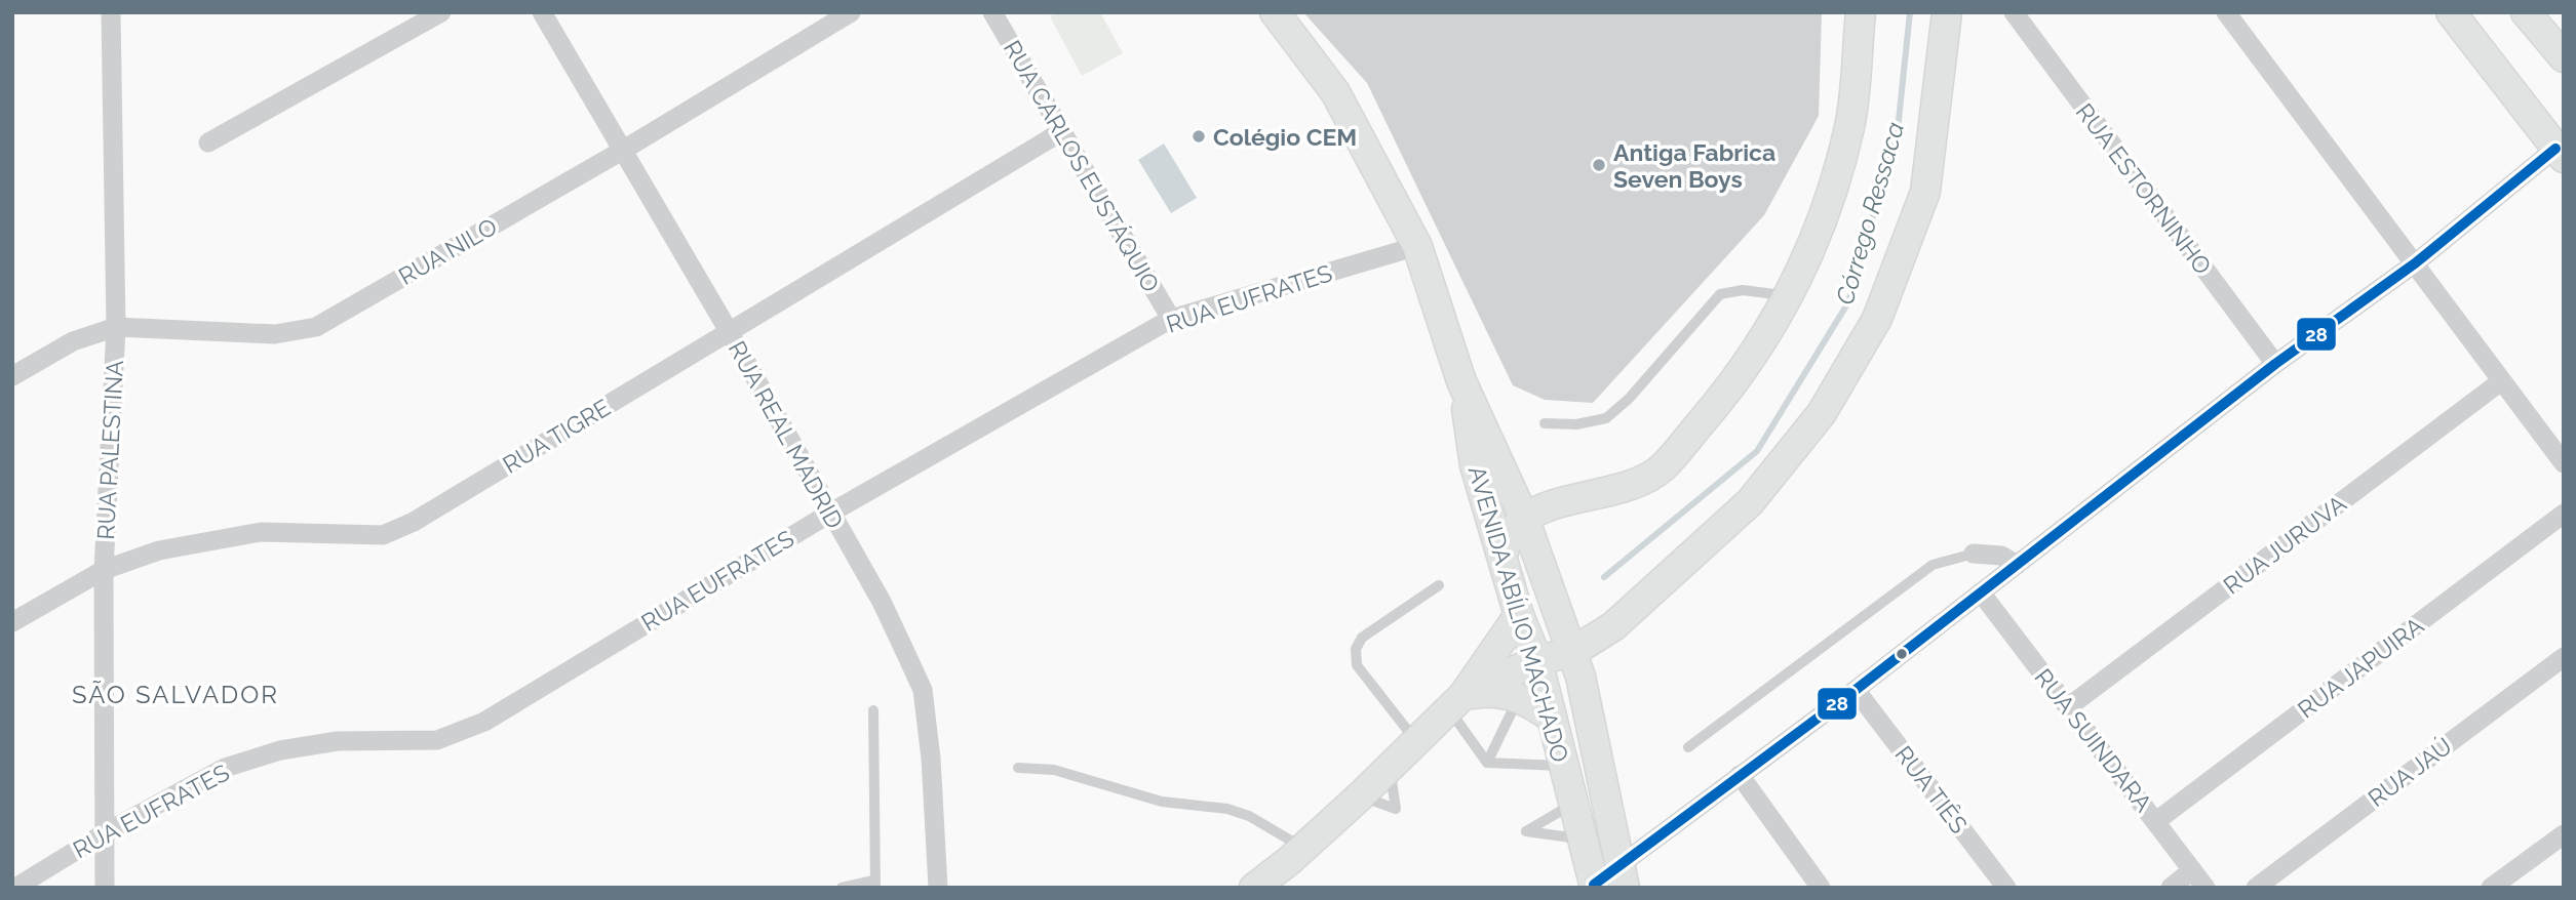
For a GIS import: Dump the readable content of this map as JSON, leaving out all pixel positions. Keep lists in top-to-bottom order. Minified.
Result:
{"streets":{"main road":["AVENIDA ABÍLIO MACHADO"],"street":["RUA CARLOS EUSTÁQUIO","RUA ESTORNINHO","RUA NILO","RUA EUFRATES","RUA REAL MADRID","RUA TIGRE","RUA PALESTINA","RUA JURUVA","RUA JAPUIRA","RUA SUINDARA","RUA JAÚ","RUA TIÊS"]},"crossings":[["RUA CARLOS EUSTÁQUIO","RUA EUFRATES"],["RUA CARLOS EUSTÁQUIO","RUA TIGRE"],["RUA NILO","RUA REAL MADRID"],["RUA NILO","RUA PALESTINA"],["RUA EUFRATES","RUA REAL MADRID"],["RUA EUFRATES","RUA PALESTINA"],["RUA EUFRATES","AVENIDA ABÍLIO MACHADO"],["RUA REAL MADRID","RUA TIGRE"],["RUA TIGRE","RUA PALESTINA"],["RUA JURUVA","RUA SUINDARA"],["RUA JAPUIRA","RUA SUINDARA"]],"districts":["SÃO SALVADOR"],"water":["Córrego Ressaca"],"places":["Colégio CEM","Antiga Fabrica Seven Boys"],"lines":["transit line 28"]}
